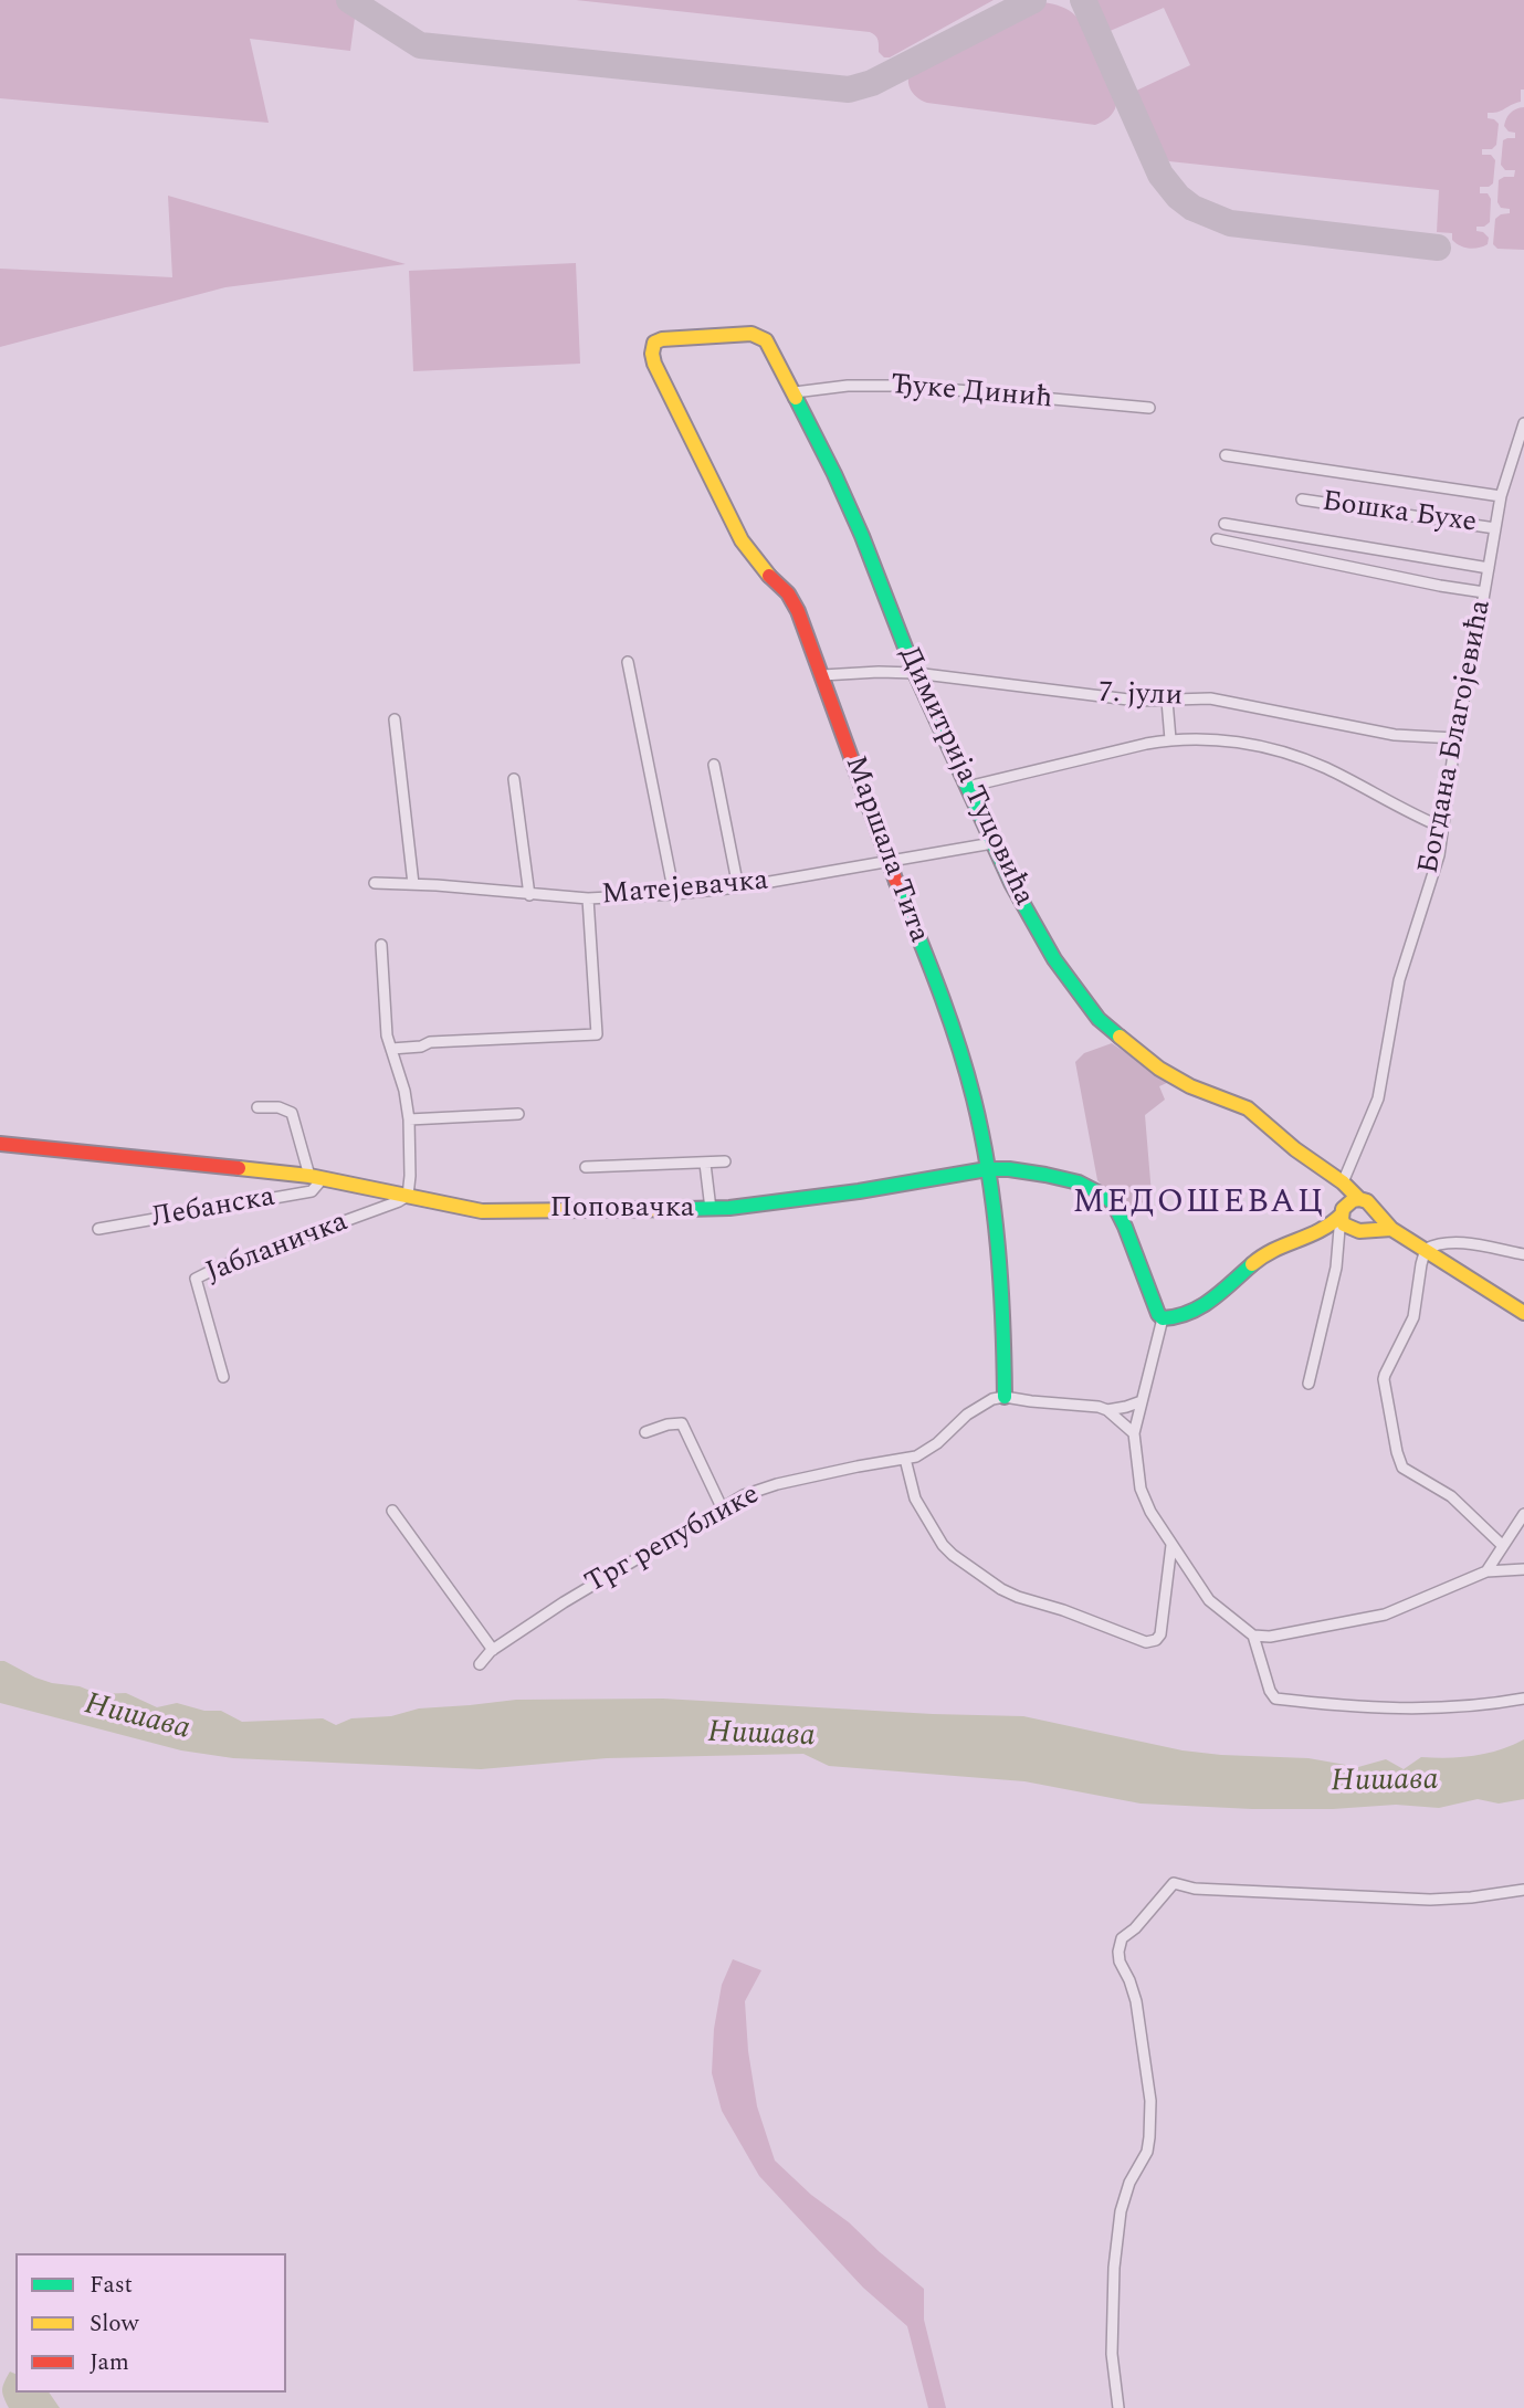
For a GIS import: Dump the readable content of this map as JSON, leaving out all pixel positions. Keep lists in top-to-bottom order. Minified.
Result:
{"streets":{"street":["Ђуке Динић","Бошка Бухе","7. јули","Богдана Благојевића","Димитрија Туцовића","Маршала Тита","Матејевачка","Лебанска","Поповачка","Јабланичка","Трг републике"]},"crossings":[["Ђуке Динић","Димитрија Туцовића"],["Бошка Бухе","Богдана Благојевића"],["7. јули","Богдана Благојевића"],["7. јули","Димитрија Туцовића"],["7. јули","Маршала Тита"],["Богдана Благојевића","Димитрија Туцовића"],["Димитрија Туцовића","Маршала Тита"],["Димитрија Туцовића","Матејевачка"],["Маршала Тита","Матејевачка"],["Маршала Тита","Поповачка"],["Маршала Тита","Трг републике"],["Лебанска","Поповачка"],["Поповачка","Јабланичка"]],"districts":["МЕДОШЕВАЦ"],"water":["Нишава"],"legend":["Fast","Slow","Jam"]}
